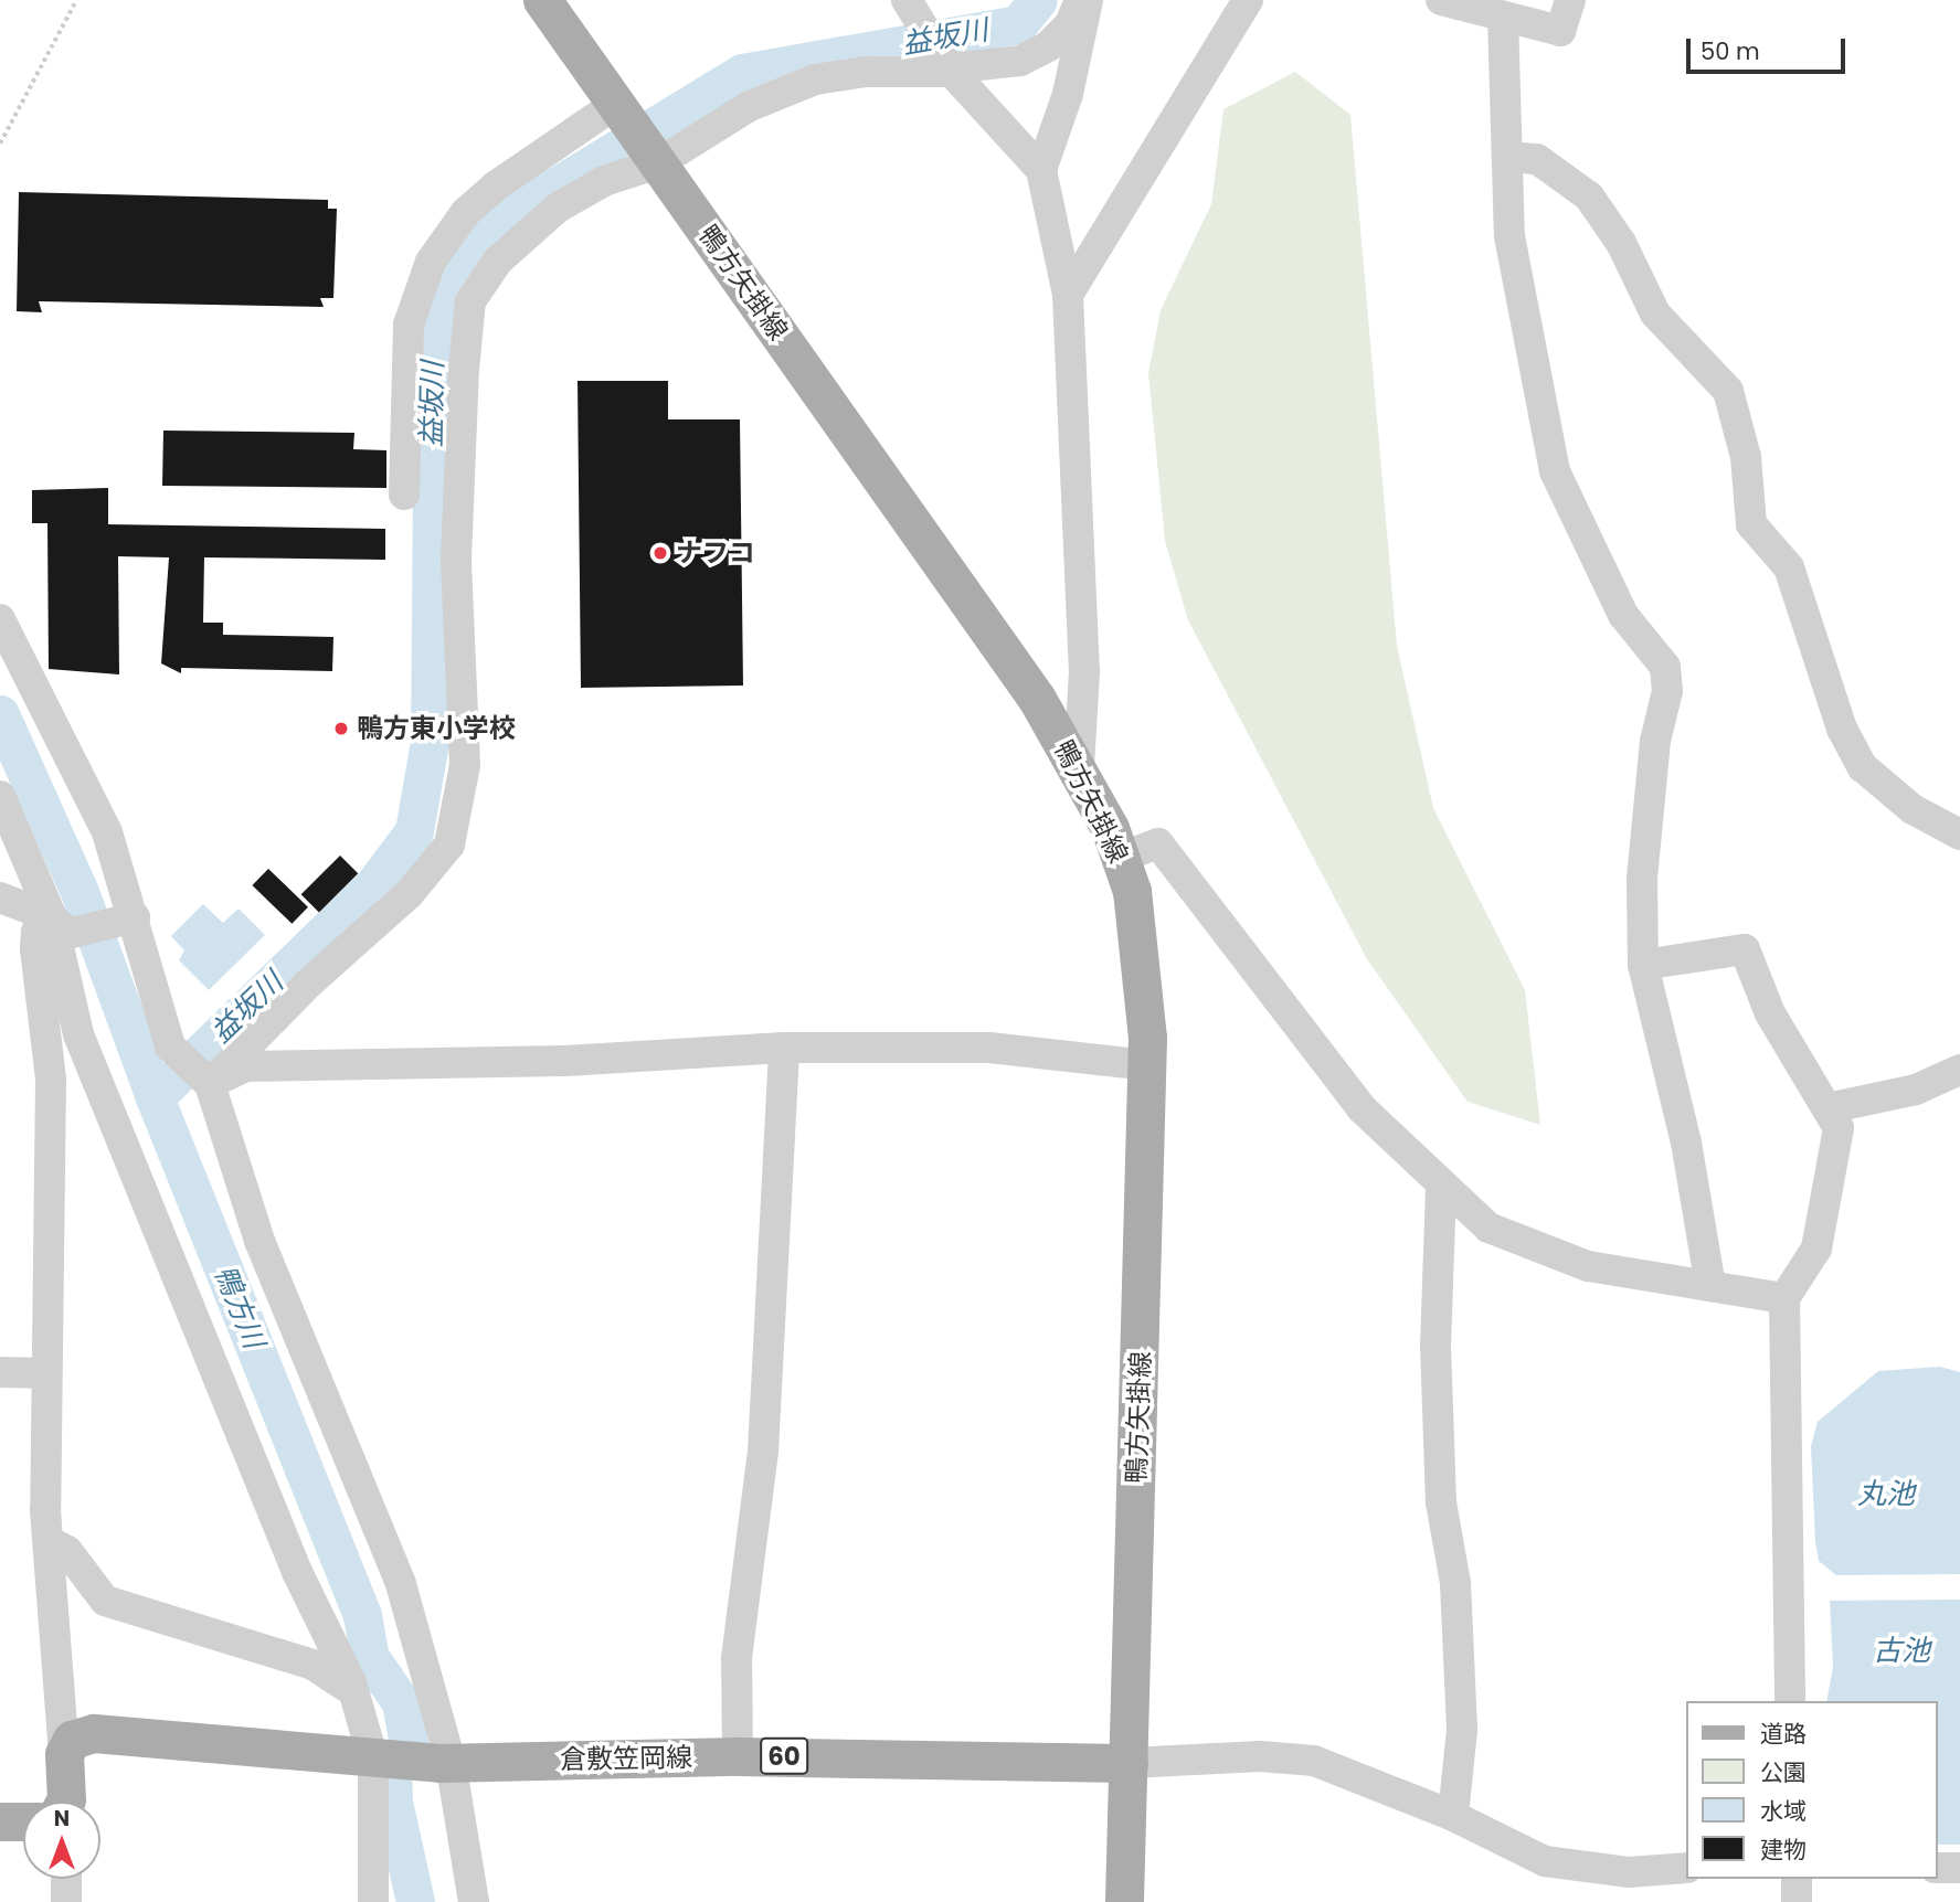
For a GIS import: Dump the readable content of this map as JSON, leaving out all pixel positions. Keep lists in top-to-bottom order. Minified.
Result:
{"streets":{"main road":["鴨方矢掛線","60","倉敷笠岡線"]},"crossings":[["鴨方矢掛線","倉敷笠岡線"]],"water":["益坂川","鴨方川","丸池","古池"],"places":["ナフコ","鴨方東小学校"],"legend":["道路","公園","水域","建物"],"scale_bar":"50 m","north":"top"}
